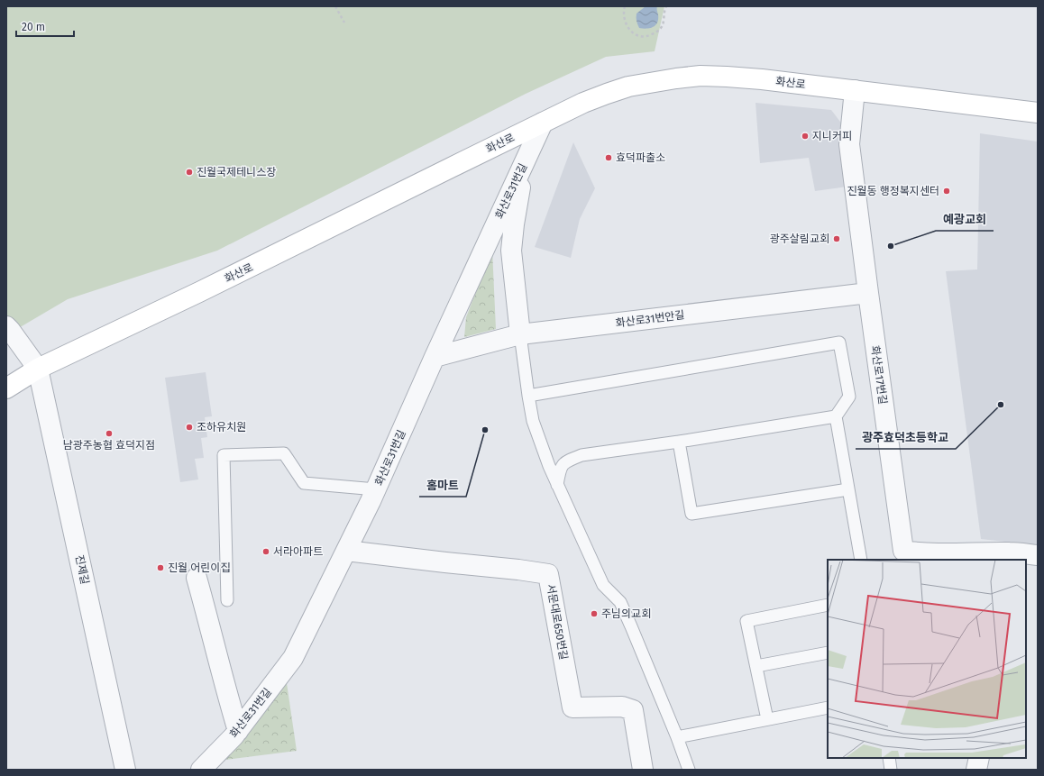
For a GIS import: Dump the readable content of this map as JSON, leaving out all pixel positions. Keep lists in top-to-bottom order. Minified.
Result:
{"streets":{"main road":["화산로"],"street":["화산로31번길","화산로31번안길","화산로17번길","진제길","서문대로650번길"]},"crossings":[["화산로","화산로31번길"],["화산로","화산로17번길"],["화산로","진제길"],["화산로31번길","화산로31번안길"],["화산로31번길","서문대로650번길"],["화산로31번안길","화산로17번길"]],"places":["지니커피","효덕파출소","진월국제테니스장","진월동 행정복지센터","광주살림교회","예광교회","광주효덕초등학교","조하유치원","홈마트","남광주농협 효덕지점","서라아파트","진월 어린이집","주님의교회"],"scale_bar":"20 m"}
